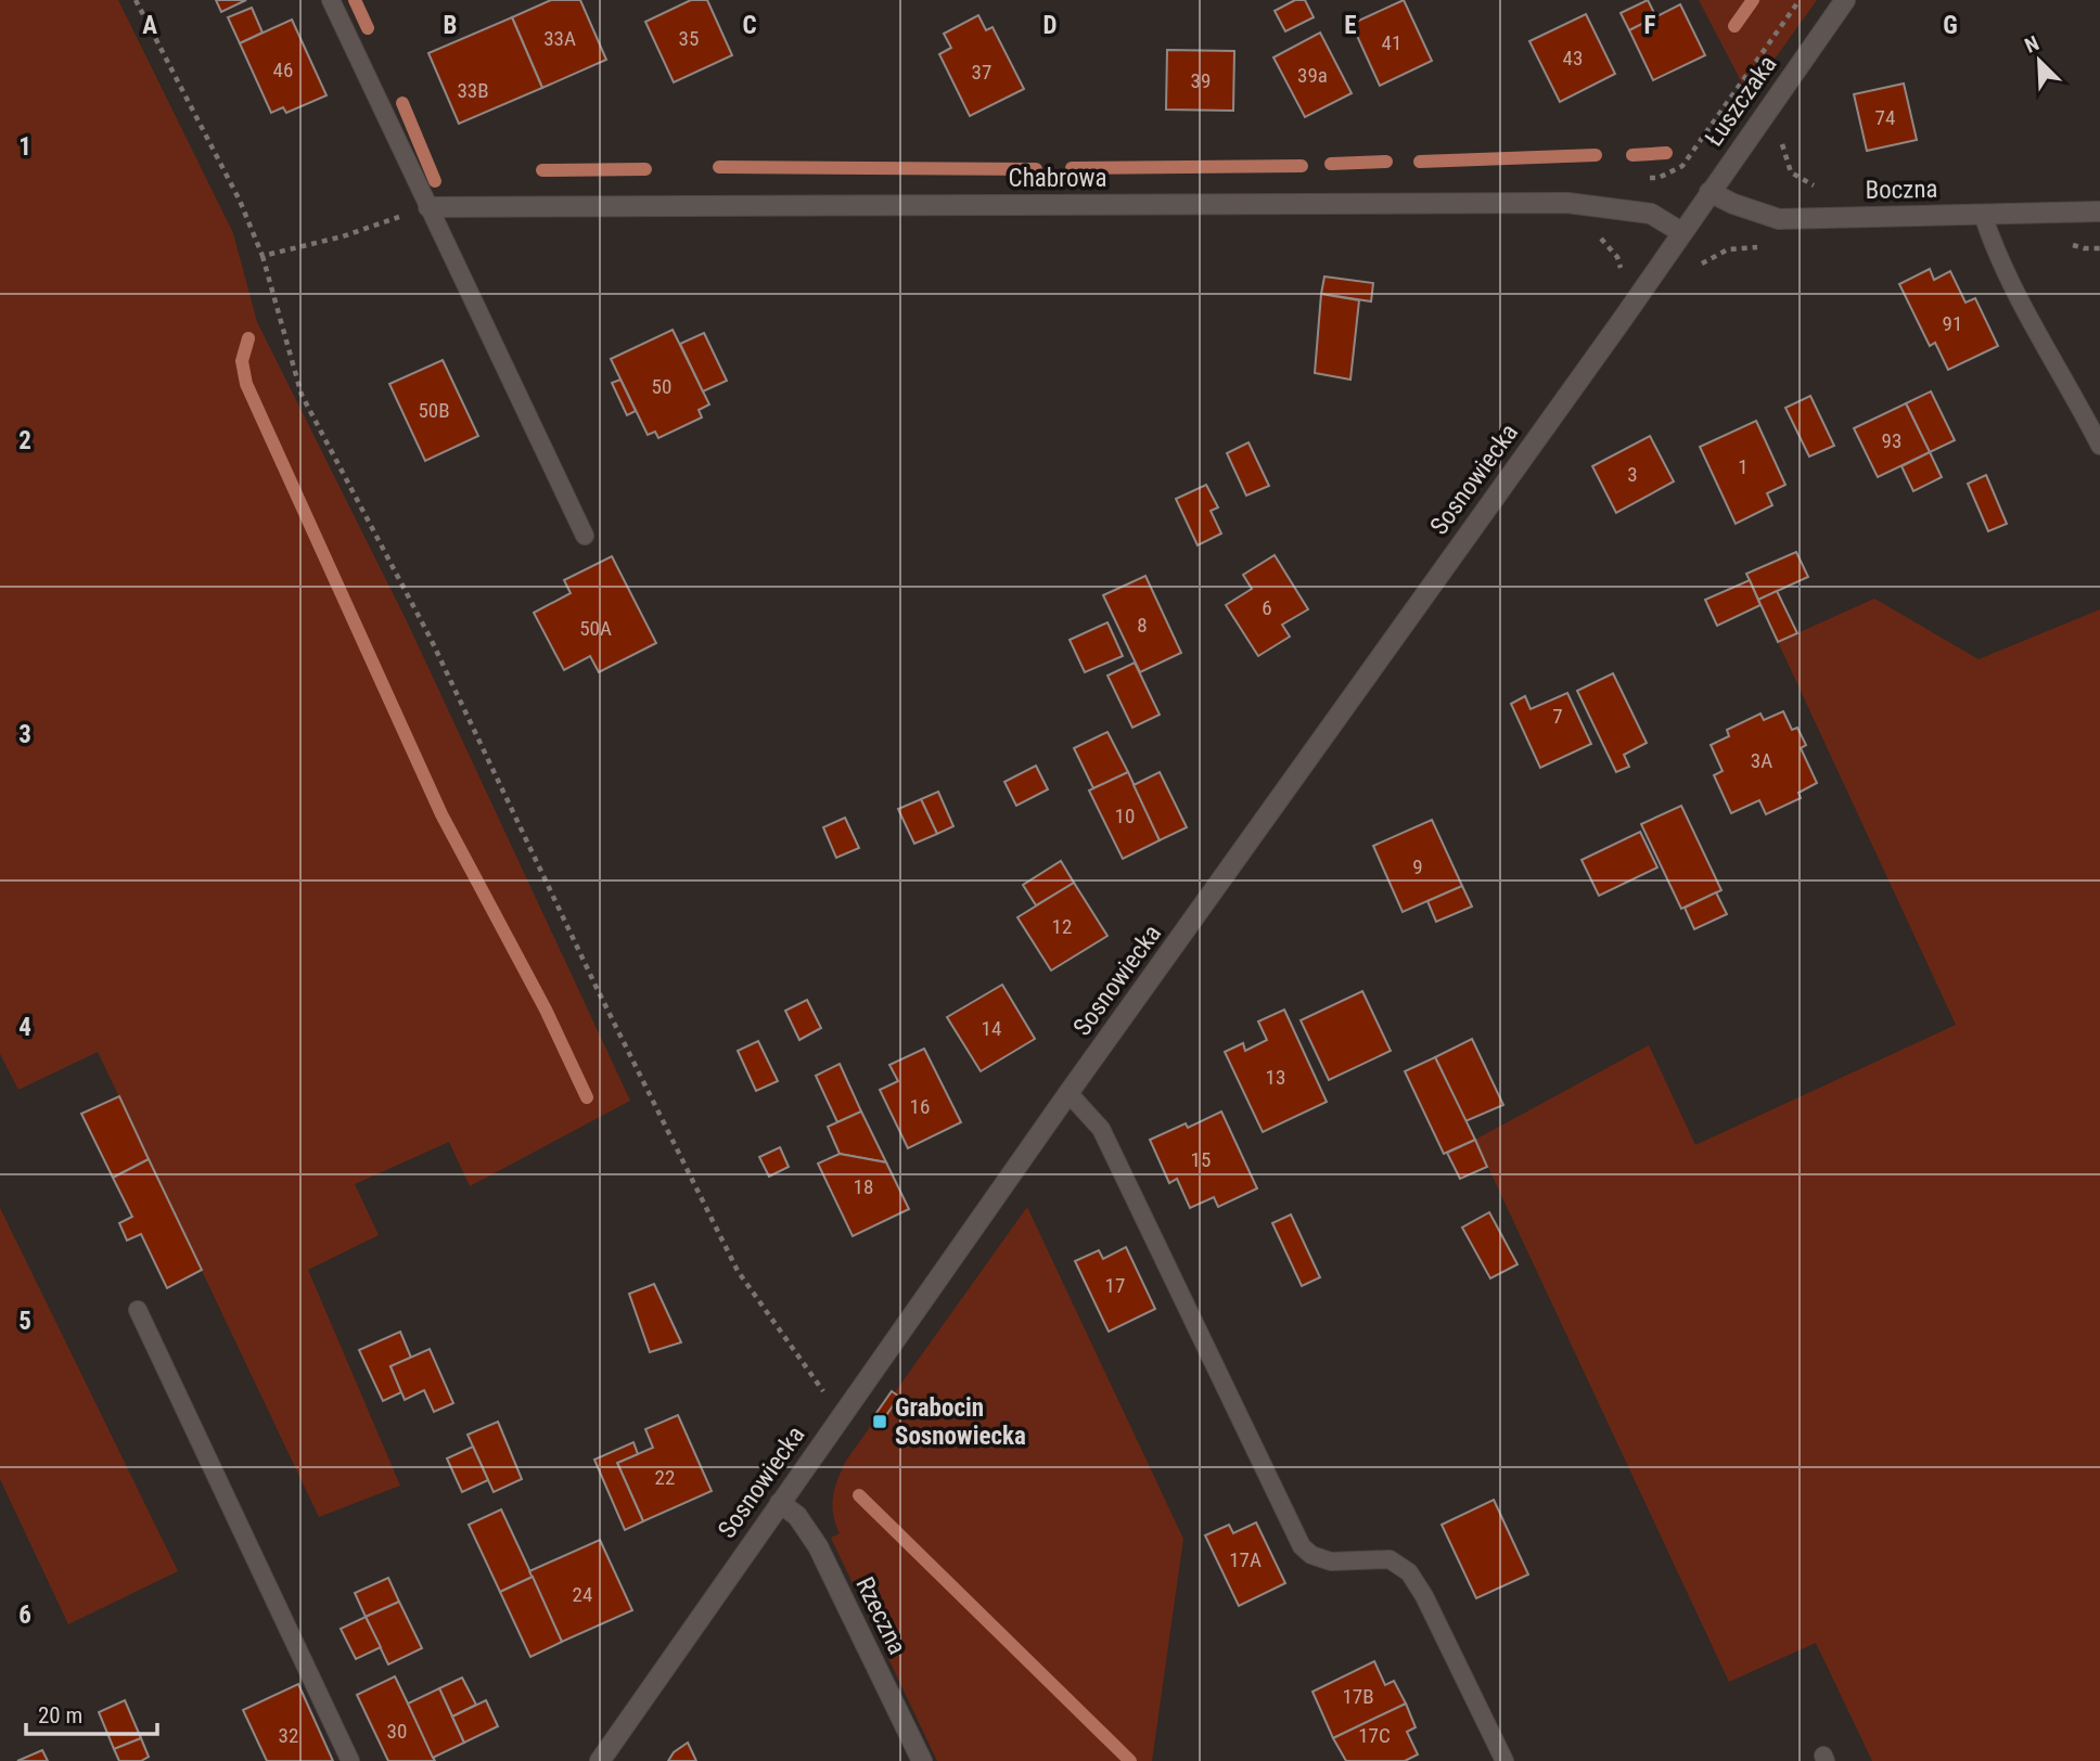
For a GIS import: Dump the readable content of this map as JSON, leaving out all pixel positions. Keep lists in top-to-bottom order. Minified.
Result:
{"streets":{"street":["Łuszczaka","Chabrowa","Boczna","Sosnowiecka","Rzeczna"]},"crossings":[["Łuszczaka","Chabrowa"],["Łuszczaka","Boczna"],["Łuszczaka","Sosnowiecka"],["Chabrowa","Sosnowiecka"],["Sosnowiecka","Rzeczna"]],"places":{"transit":["Grabocin Sosnowiecka"]},"house_numbers":["33A","35","41","43","46","37","39a","39","33B","74","91","50","50B","93","1","3","6","8","50A","7","3A","10","9","12","14","13","16","15","18","17","22","17A","24","17B","30","32","17C"],"scale_bar":"20 m","north":"top left","grid":{"columns":["A","B","C","D","E","F","G"],"rows":["1","2","3","4","5","6"]}}
